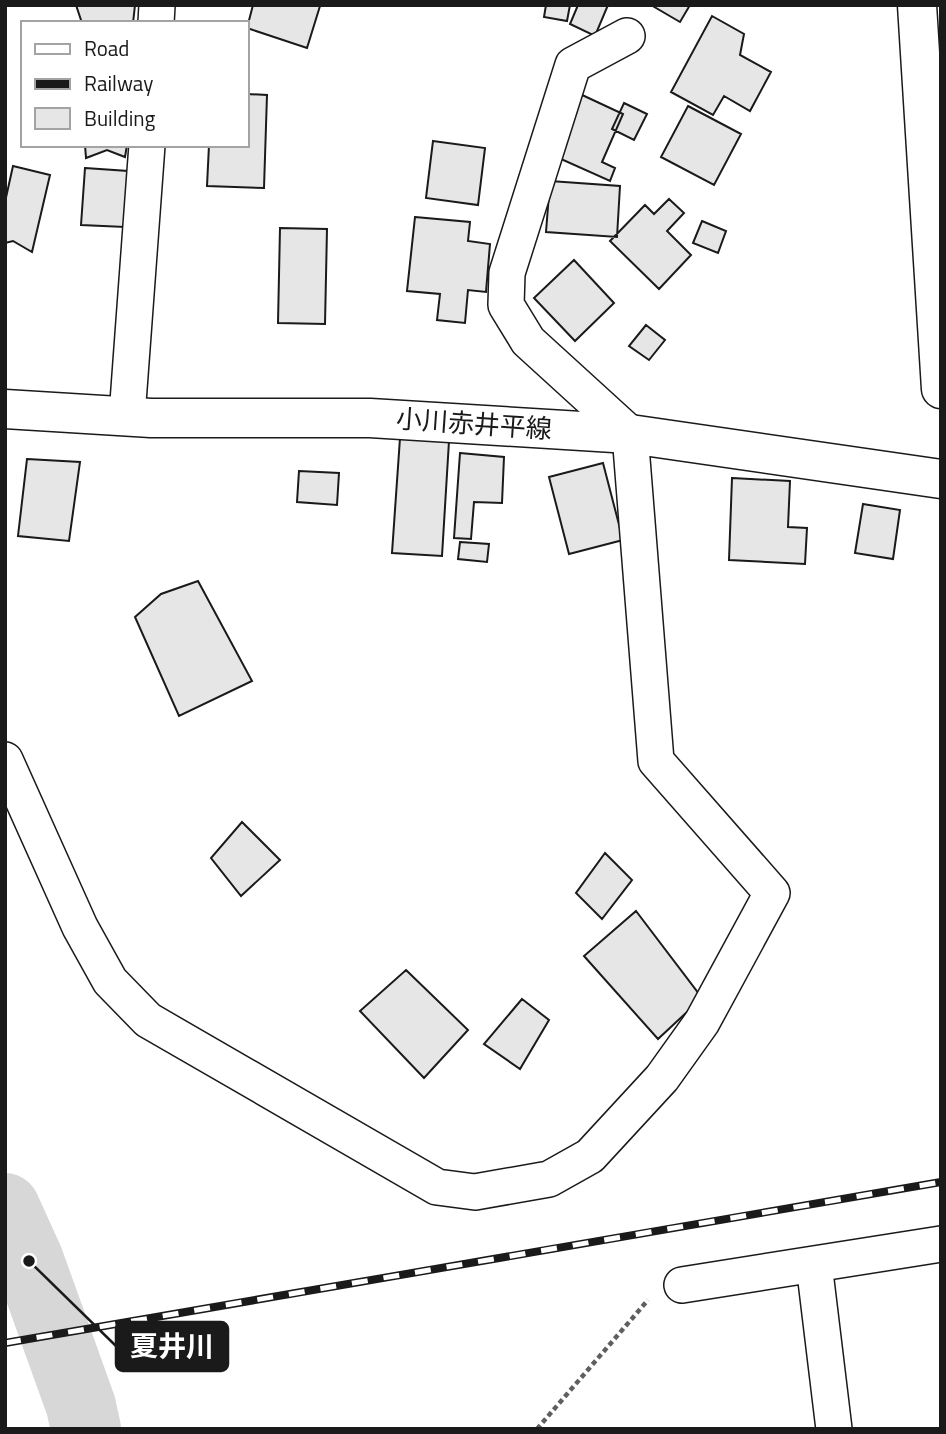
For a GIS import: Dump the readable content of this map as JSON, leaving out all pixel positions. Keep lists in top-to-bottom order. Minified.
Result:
{"streets":{"main road":["小川赤井平線"]},"places":["夏井川"],"legend":["Road","Railway","Building"]}
